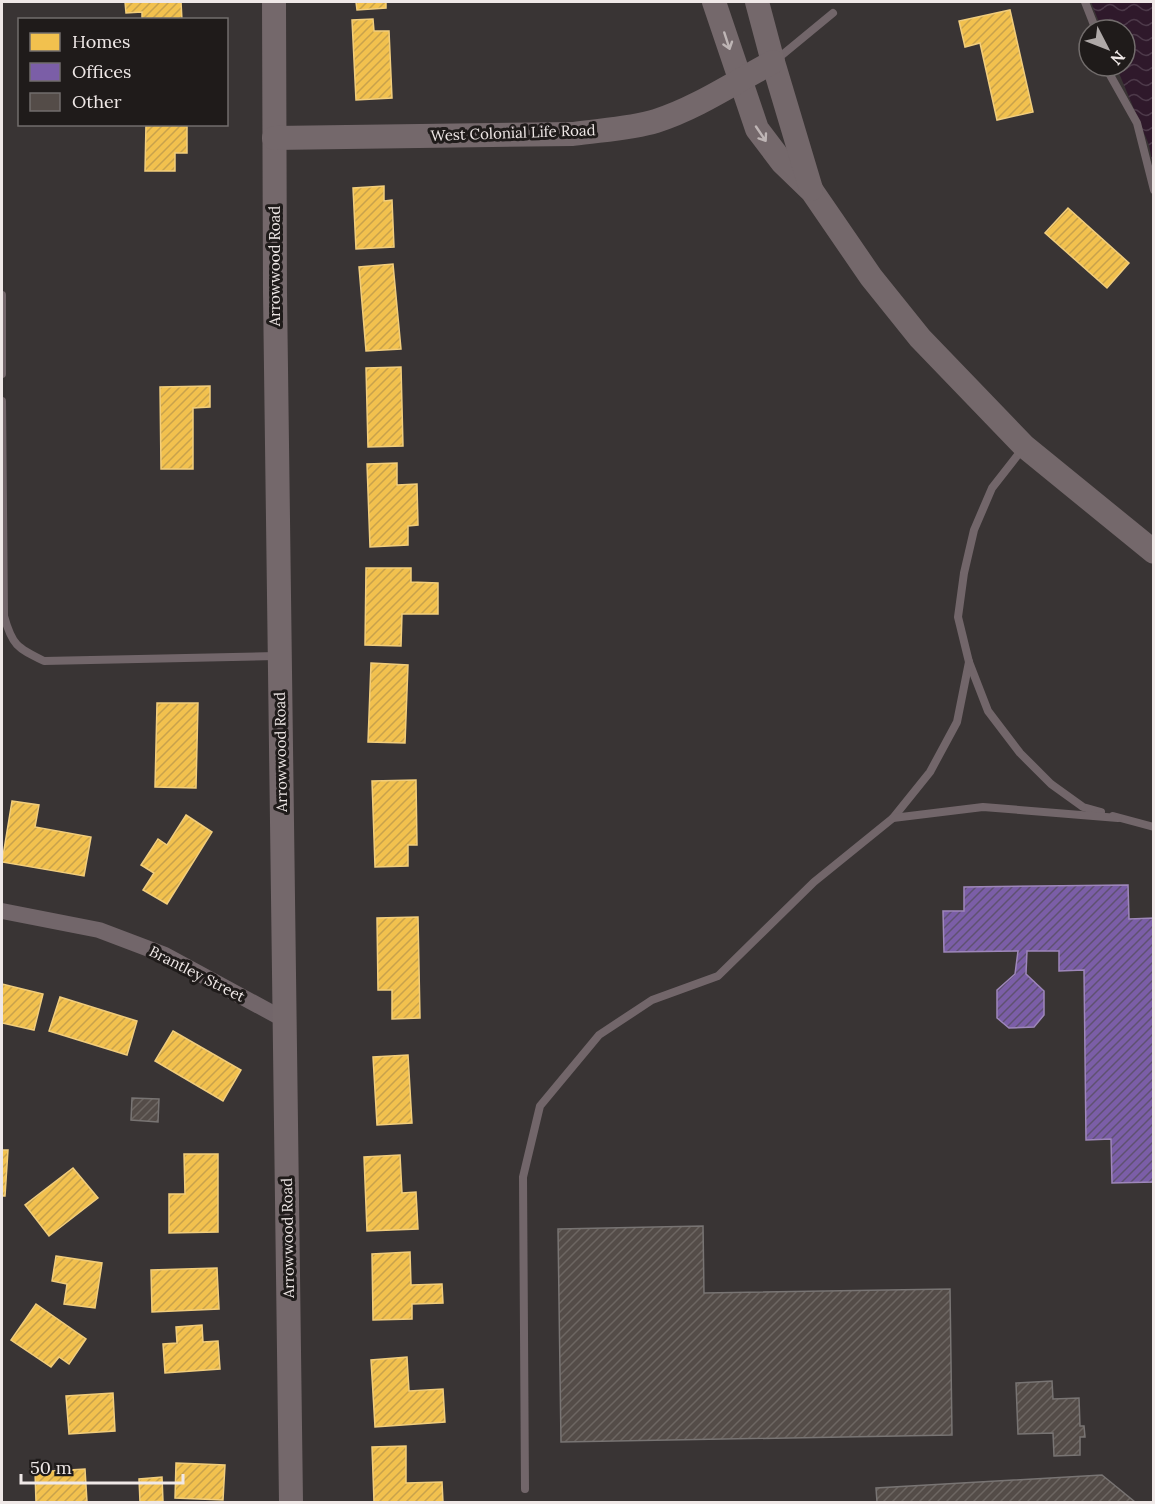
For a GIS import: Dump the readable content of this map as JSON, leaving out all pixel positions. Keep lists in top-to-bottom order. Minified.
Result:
{"streets":{"street":["West Colonial Life Road","Arrowwood Road","Brantley Street"]},"crossings":[["West Colonial Life Road","Arrowwood Road"],["Arrowwood Road","Brantley Street"]],"legend":["Homes","Offices","Other"],"scale_bar":"50 m","north":"bottom right"}
